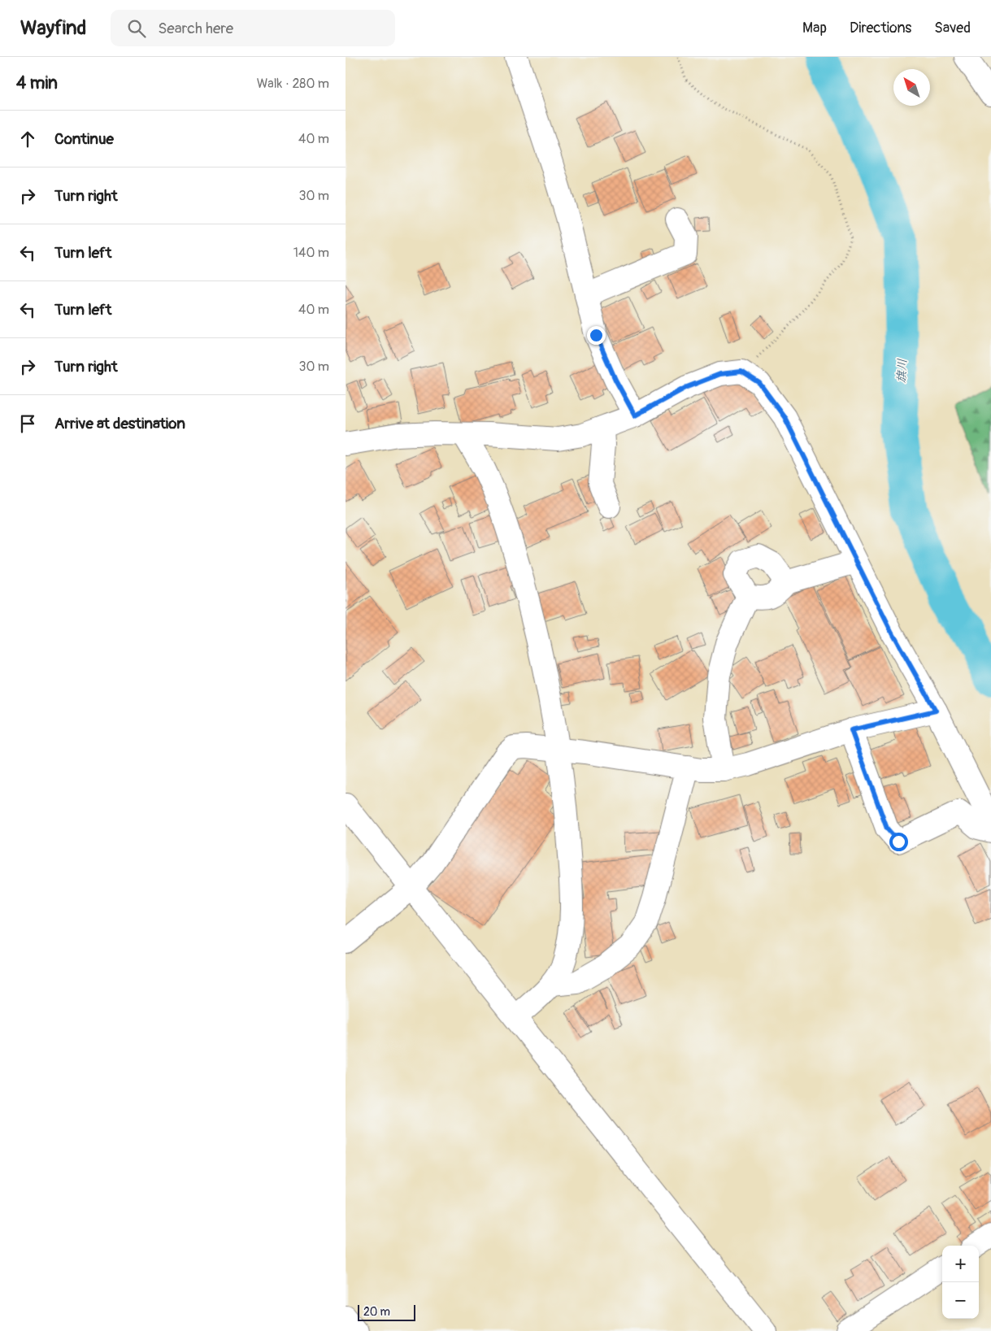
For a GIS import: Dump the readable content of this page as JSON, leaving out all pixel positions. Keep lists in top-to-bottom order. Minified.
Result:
{"water":["旗川"],"scale_bar":"20 m","north":"top left","page":{"header":"Wayfind","search":"Search here","nav":["Map","Directions","Saved"],"heading":["4 min","Walk · 280 m"],"list":[["Continue","40 m"],["Turn right","30 m"],["Turn left","140 m"],["Turn left","40 m"],["Turn right","30 m"],"Arrive at destination"],"map_buttons":["+","−"],"scale":"20 m"}}
